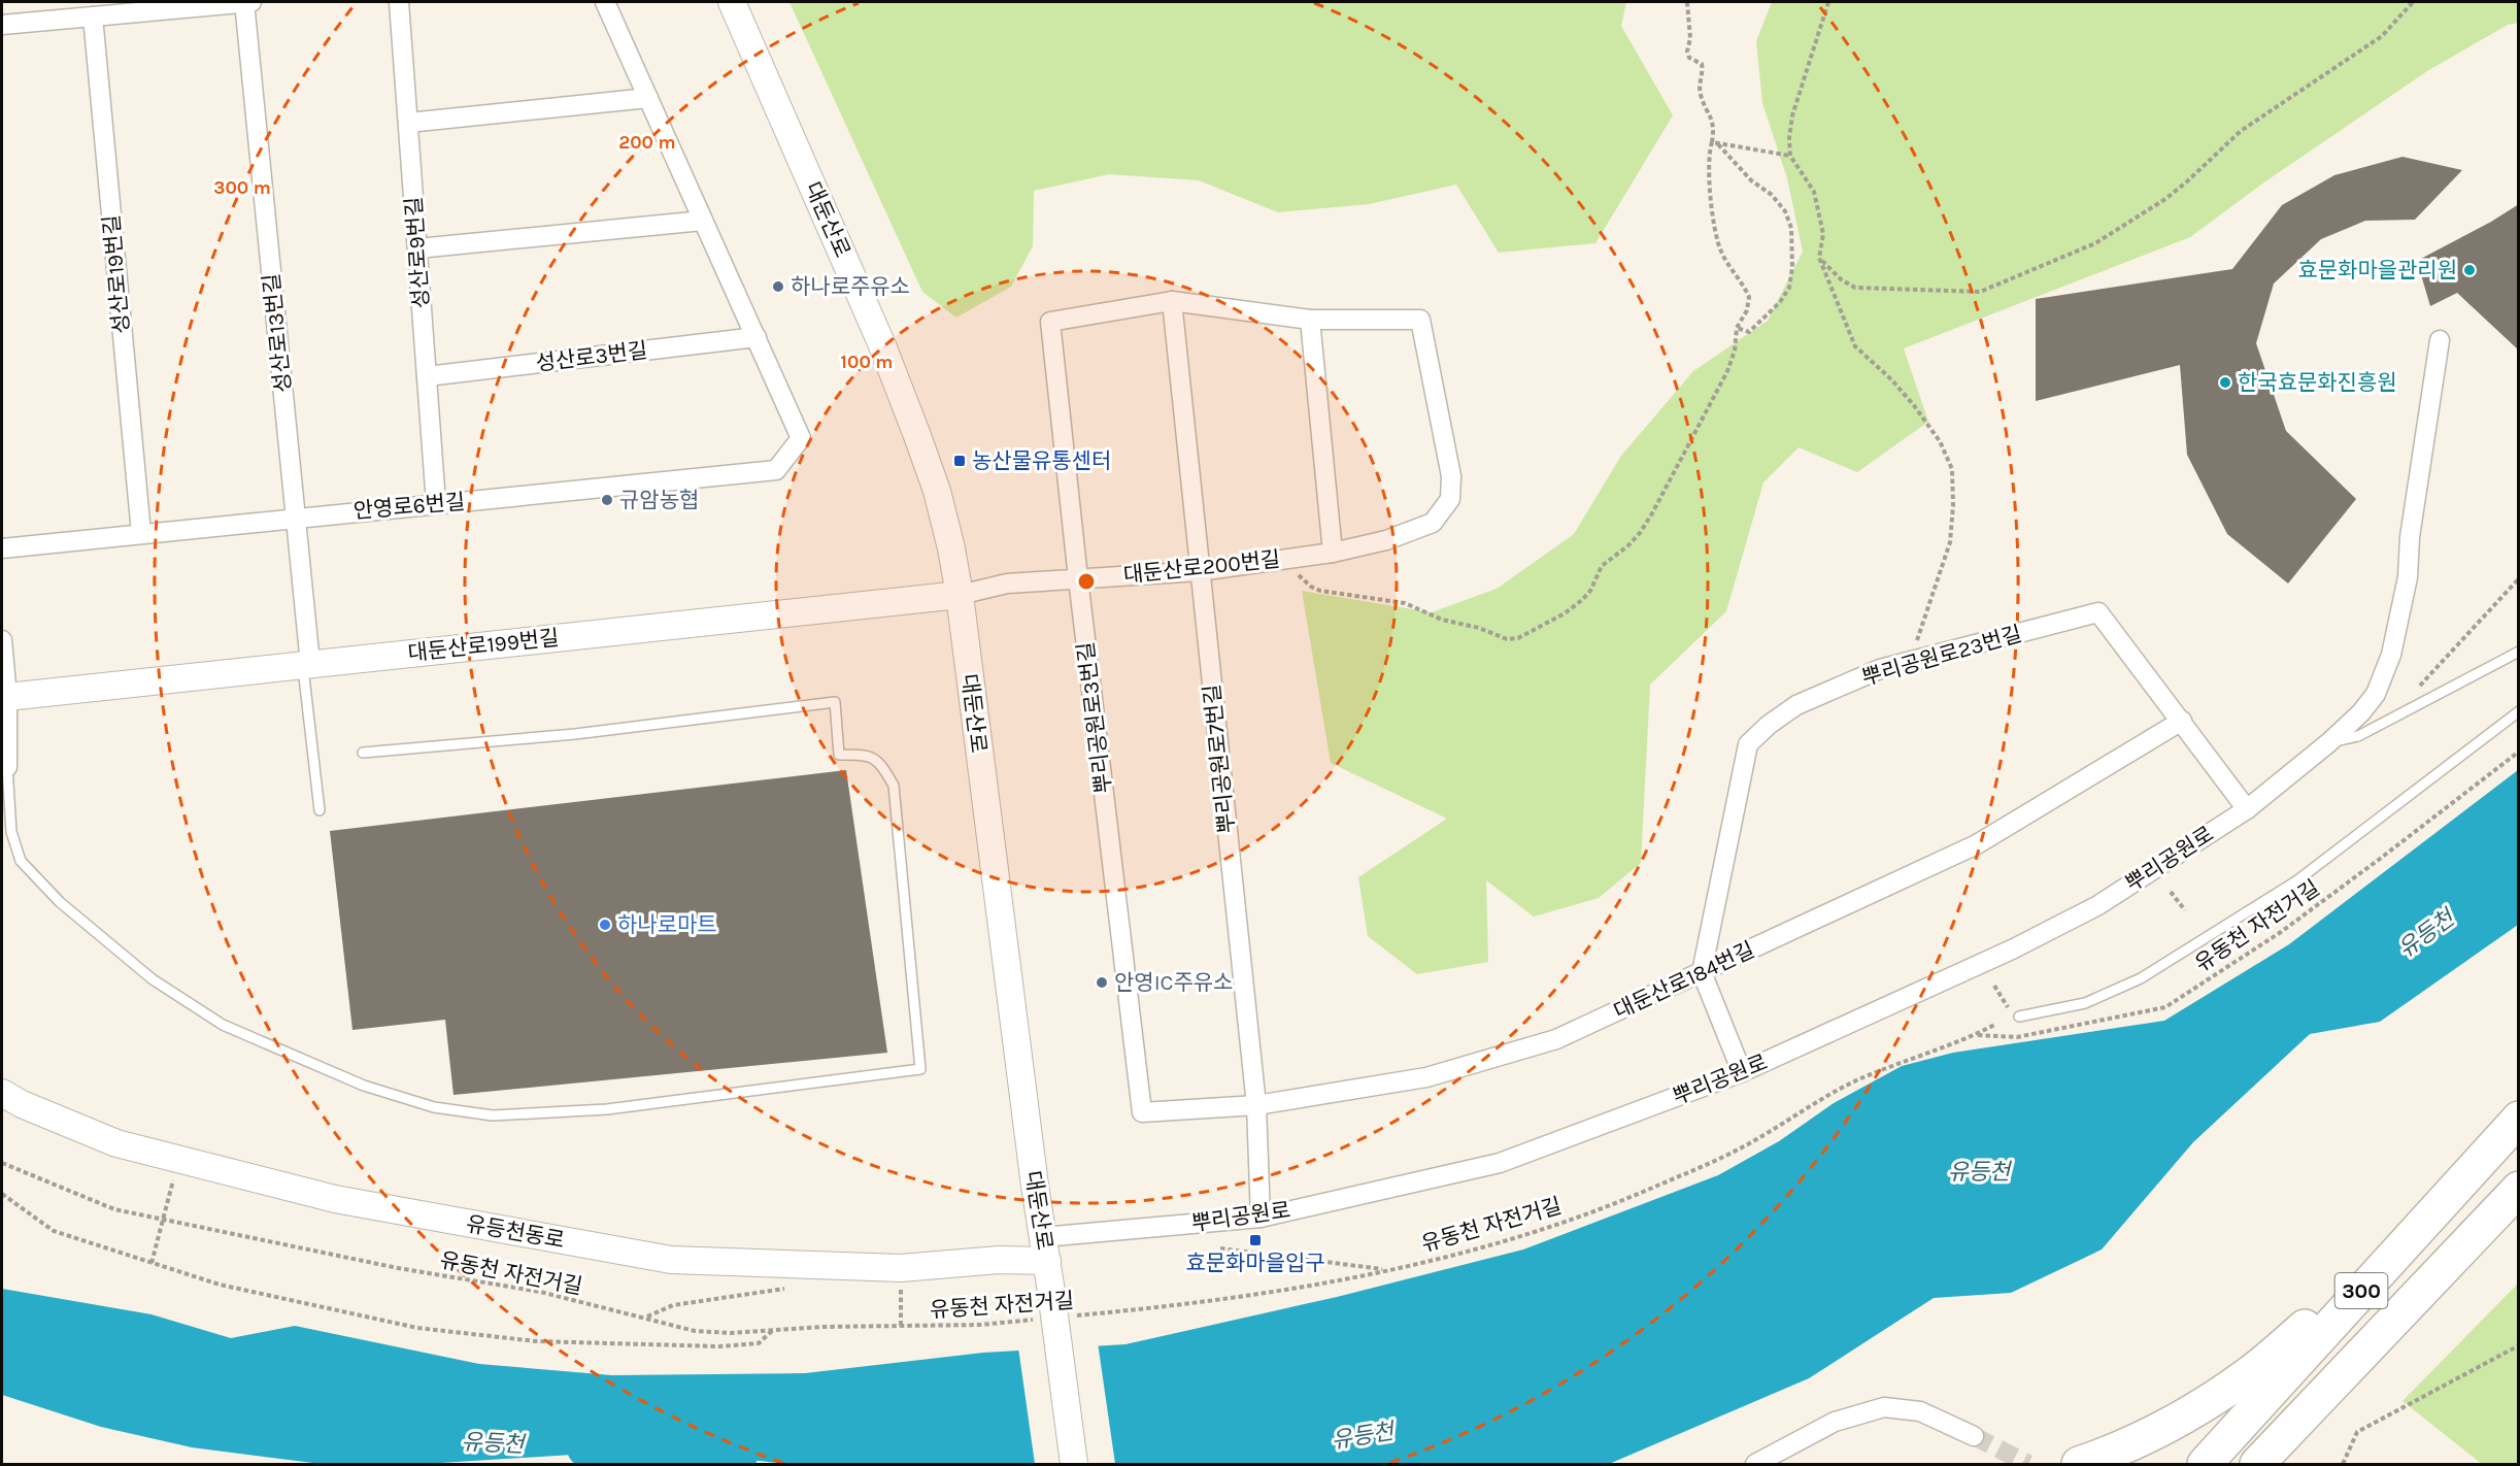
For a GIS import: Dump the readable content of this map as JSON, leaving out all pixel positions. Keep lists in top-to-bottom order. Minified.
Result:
{"streets":{"highway":["300"],"main road":["대둔산로","대둔산로199번길","유등천동로"],"street":["성산로9번길","성산로19번길","성산로13번길","성산로3번길","안영로6번길","대둔산로200번길","뿌리공원로23번길","뿌리공원로3번길","뿌리공원로7번길","뿌리공원로","대둔산로184번길"],"path":["유동천 자전거길"]},"crossings":[["대둔산로","대둔산로200번길"],["대둔산로","대둔산로199번길"],["대둔산로","뿌리공원로"],["대둔산로","유등천동로"],["성산로9번길","성산로3번길"],["성산로9번길","안영로6번길"],["성산로19번길","안영로6번길"],["성산로13번길","안영로6번길"],["성산로13번길","대둔산로199번길"],["성산로3번길","안영로6번길"],["대둔산로200번길","대둔산로199번길"],["대둔산로200번길","뿌리공원로3번길"],["대둔산로200번길","뿌리공원로7번길"],["뿌리공원로23번길","뿌리공원로"],["뿌리공원로23번길","대둔산로184번길"],["뿌리공원로3번길","대둔산로184번길"],["뿌리공원로7번길","뿌리공원로"],["뿌리공원로7번길","대둔산로184번길"],["뿌리공원로","유등천동로"]],"water":["유등천"],"places":{"other":["효문화마을관리원","하나로주유소","한국효문화진흥원","규암농협","하나로마트","안영IC주유소"],"transit":["농산물유통센터","효문화마을입구"]},"rings":["200 m","300 m","100 m"]}
